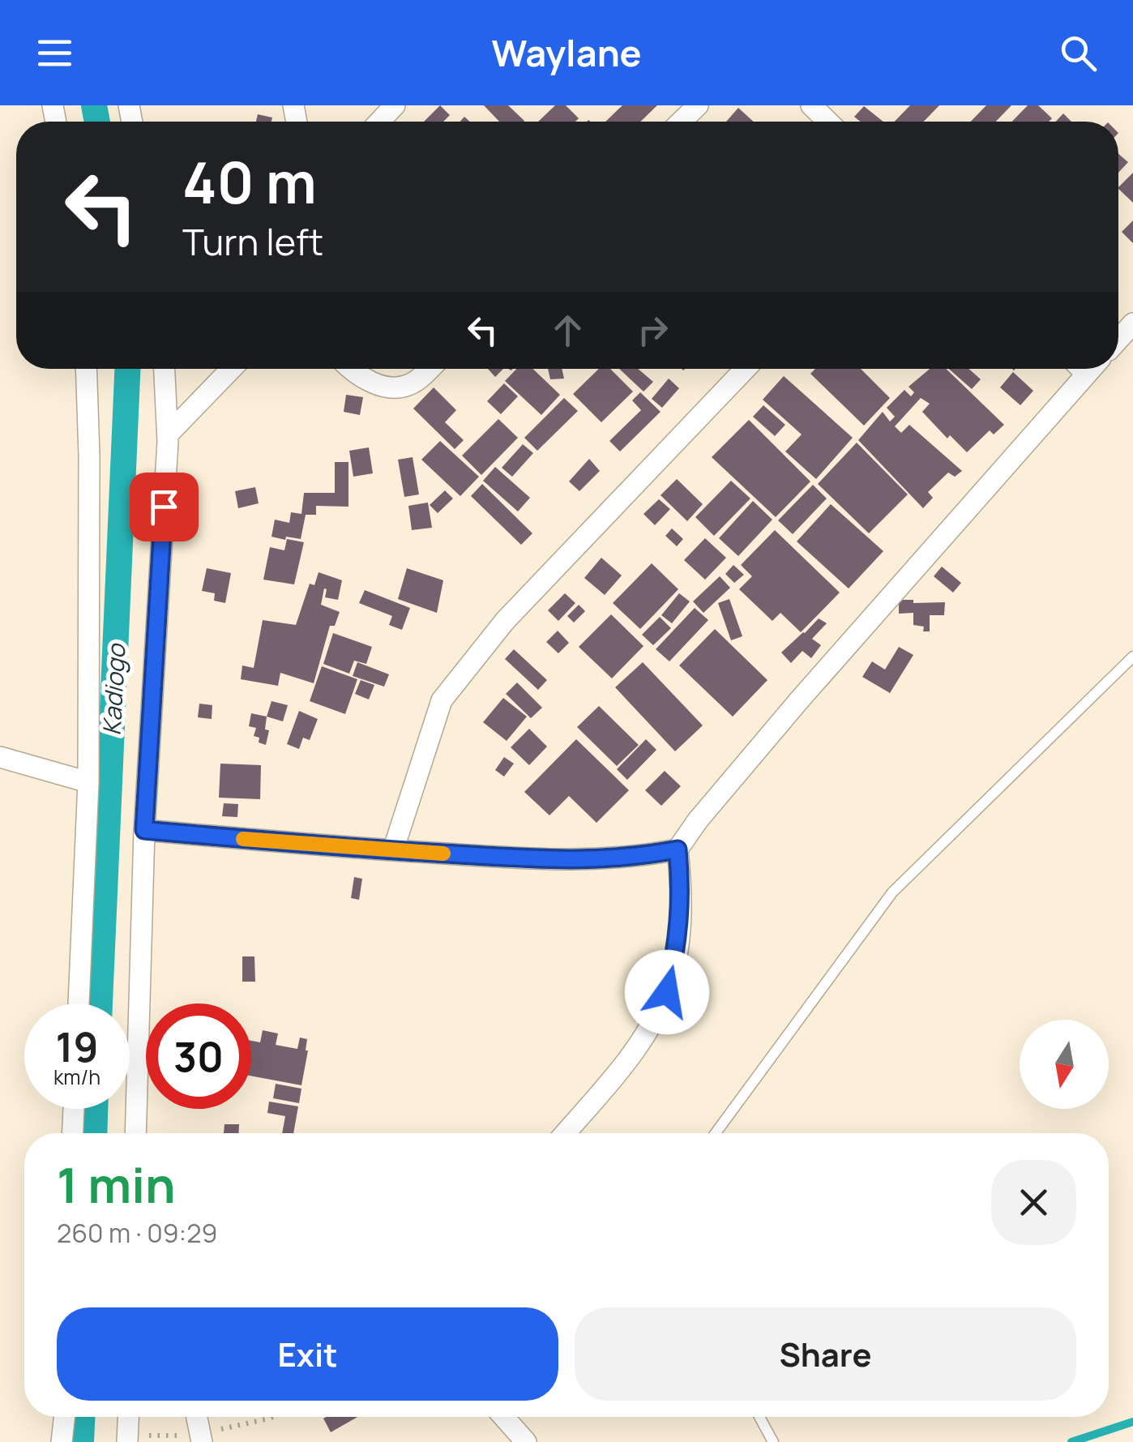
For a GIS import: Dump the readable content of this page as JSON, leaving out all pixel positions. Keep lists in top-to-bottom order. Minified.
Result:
{"water":["Kadiogo"],"north":"bottom","page":{"header":"Waylane","turn":["40 m","Turn left"],"speed":"19 km/h","limit":"30","heading":["1 min","260 m · 09:29"],"buttons":["Exit","Share"]}}
